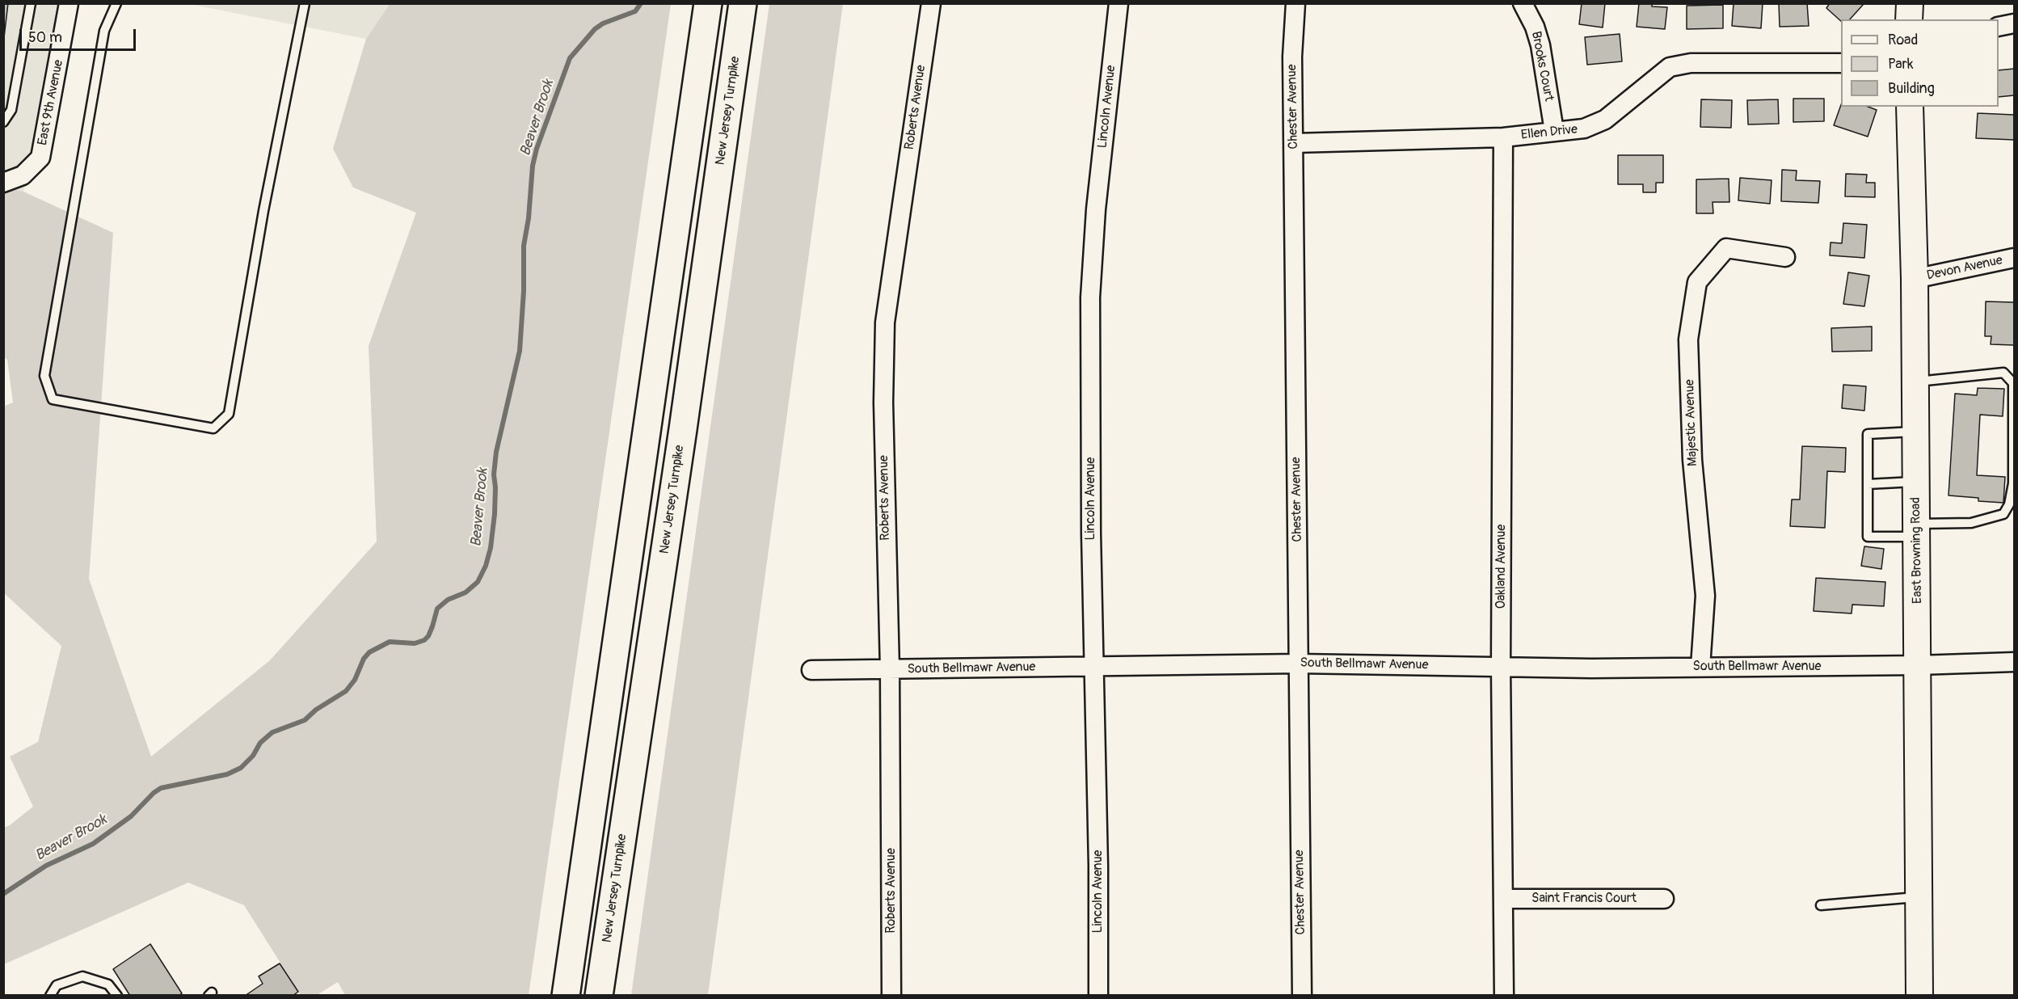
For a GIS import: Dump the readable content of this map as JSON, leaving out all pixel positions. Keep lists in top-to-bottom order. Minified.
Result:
{"streets":{"highway":["New Jersey Turnpike"],"main road":["East Browning Road"],"street":["Brooks Court","East 9th Avenue","Lincoln Avenue","Chester Avenue","Roberts Avenue","Ellen Drive","Devon Avenue","Majestic Avenue","Oakland Avenue","South Bellmawr Avenue","Saint Francis Court"]},"crossings":[["Brooks Court","Ellen Drive"],["Lincoln Avenue","South Bellmawr Avenue"],["Chester Avenue","Ellen Drive"],["Chester Avenue","South Bellmawr Avenue"],["Roberts Avenue","South Bellmawr Avenue"],["Ellen Drive","Oakland Avenue"],["Devon Avenue","East Browning Road"],["Majestic Avenue","South Bellmawr Avenue"],["East Browning Road","South Bellmawr Avenue"],["Oakland Avenue","South Bellmawr Avenue"],["Oakland Avenue","Saint Francis Court"]],"water":["Beaver Brook"],"legend":["Road","Park","Building"],"scale_bar":"50 m"}
